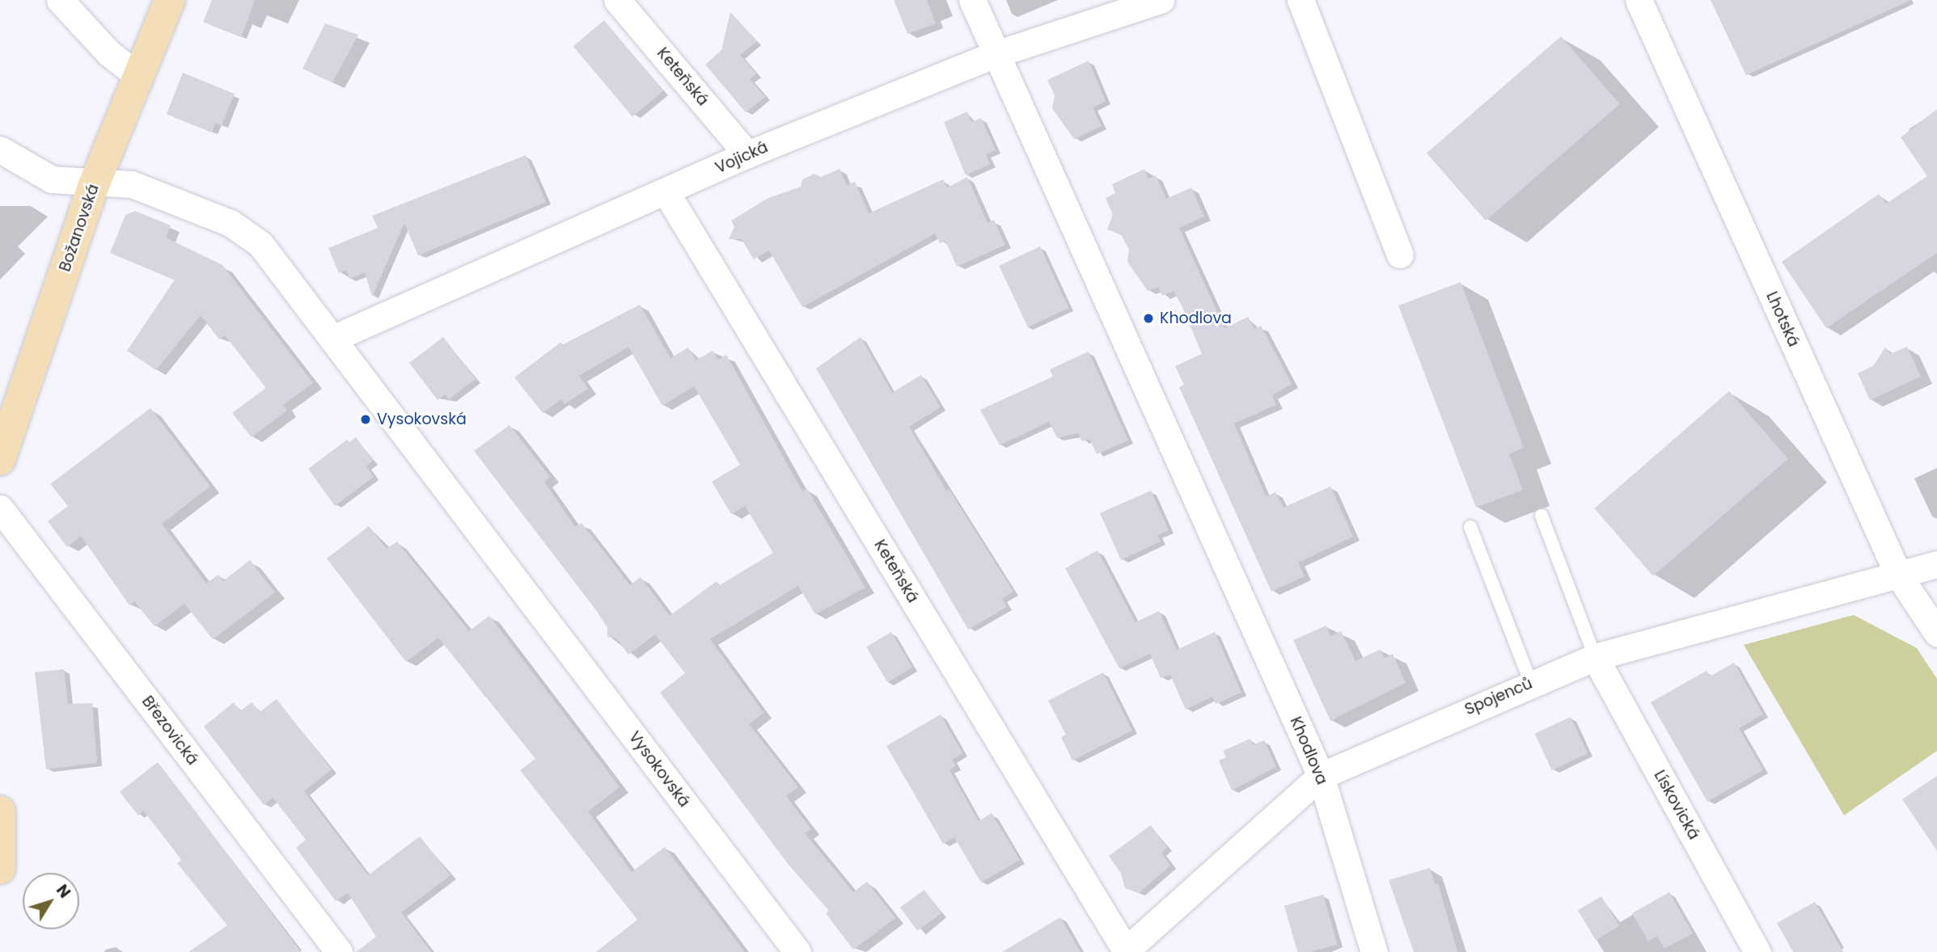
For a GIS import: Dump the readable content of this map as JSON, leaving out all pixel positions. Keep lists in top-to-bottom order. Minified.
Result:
{"streets":{"street":["Keteňská","Vojická","Božanovská","Lhotská","Spojenců","Březovická","Khodlova","Vysokovská","Lískovická"]},"crossings":[["Keteňská","Vojická"],["Keteňská","Spojenců"],["Vojická","Khodlova"],["Vojická","Vysokovská"],["Božanovská","Vysokovská"],["Lhotská","Spojenců"],["Spojenců","Khodlova"],["Spojenců","Lískovická"]],"places":["Khodlova","Vysokovská"],"north":"top right"}
